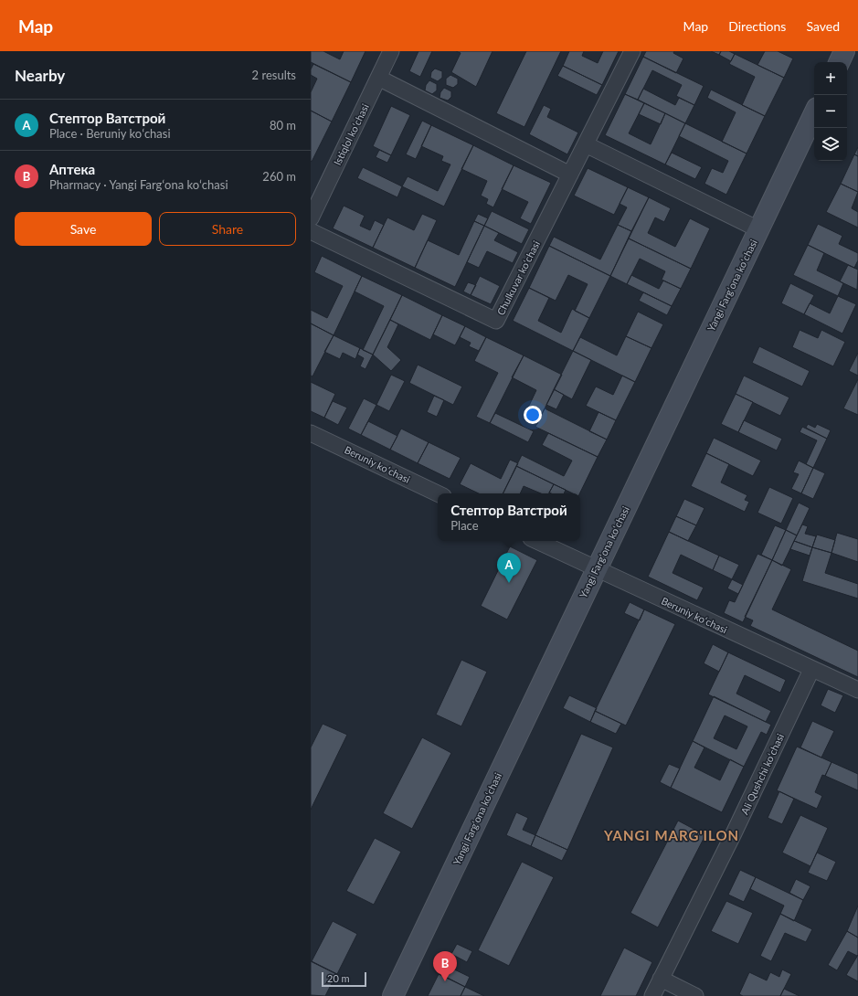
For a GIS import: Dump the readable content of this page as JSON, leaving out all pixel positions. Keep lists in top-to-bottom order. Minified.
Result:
{"streets":{"main road":["Yangi Fargʻona koʻchasi"],"street":["Istiqlol koʻchasi","Chulkuvar koʻchasi","Beruniy koʻchasi","Ali Qushchi koʻchasi"]},"crossings":[["Yangi Fargʻona koʻchasi","Beruniy koʻchasi"],["Beruniy koʻchasi","Ali Qushchi koʻchasi"]],"districts":["YANGI MARG'ILON"],"scale_bar":"20 m","page":{"header":"Map","nav":["Map","Directions","Saved"],"heading":["Nearby","2 results"],"map_buttons":["+","−"],"list":[{"mark":"A","name":"Стептор Ватстрой","note":"Place · Beruniy koʻchasi","value":"80 m"},{"mark":"B","name":"Аптека","note":"Pharmacy · Yangi Fargʻona koʻchasi","value":"260 m"}],"buttons":["Save","Share"],"popup":["Стептор Ватстрой","Place"],"pins":["A","B"],"scale":"20 m"}}
